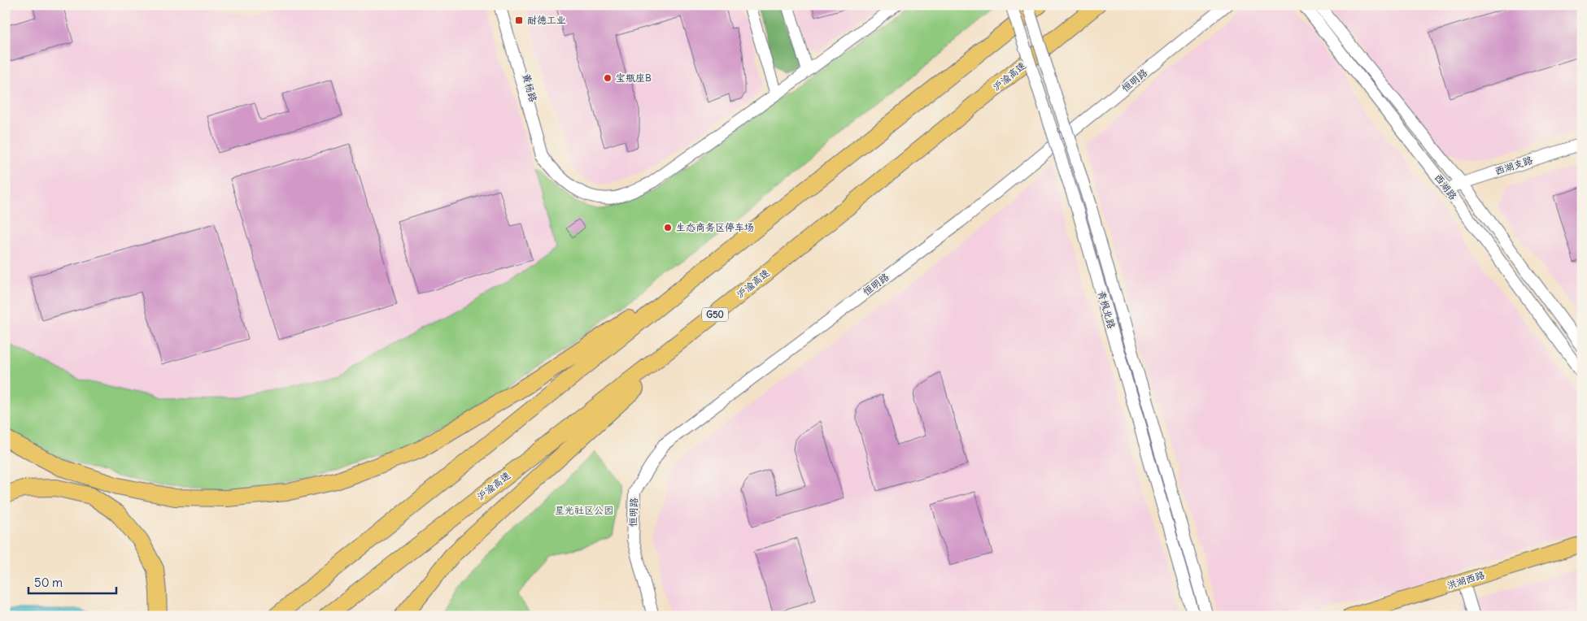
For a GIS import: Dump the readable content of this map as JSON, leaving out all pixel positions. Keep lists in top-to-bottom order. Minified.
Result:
{"streets":{"highway":["沪渝高速","G50"],"main road":["洪湖西路"],"street":["恒明路","黄杨路","西湖支路","西湖路","青枫北路"]},"crossings":[["西湖支路","西湖路"]],"parks":["星光社区公园"],"places":{"transit":["耐德工业"],"other":["宝瓶座B","生态商务区停车场"]},"scale_bar":"50 m"}
